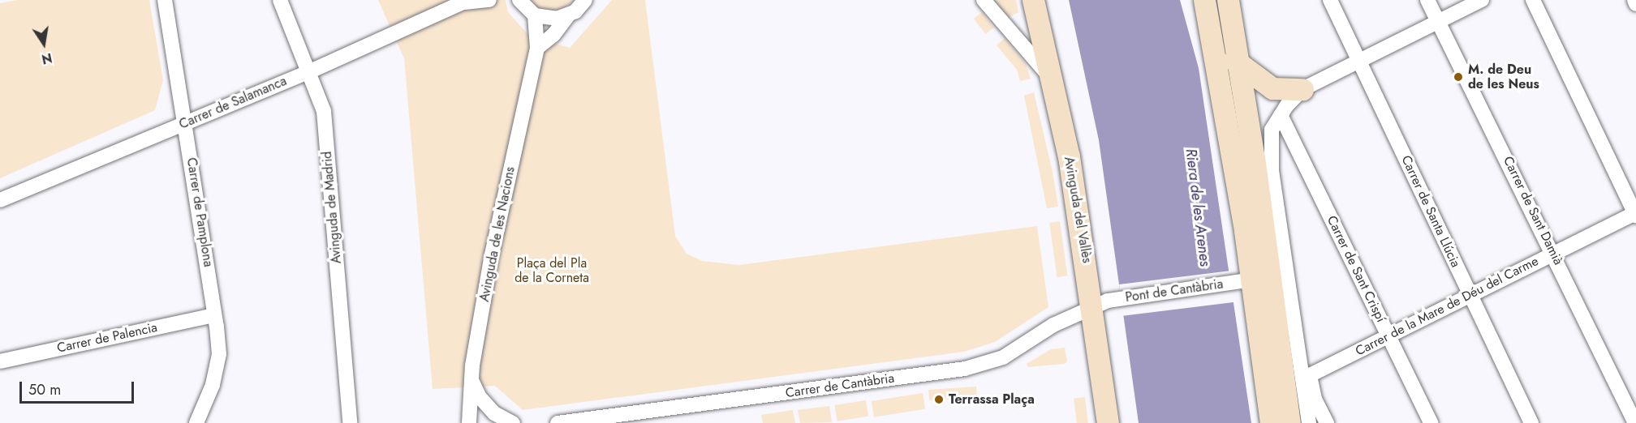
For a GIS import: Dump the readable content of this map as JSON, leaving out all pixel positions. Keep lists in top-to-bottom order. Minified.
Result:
{"streets":{"main road":["Avinguda del Vallès"],"street":["Carrer de Salamanca","Avinguda de Madrid","Carrer de Sant Damià","Carrer de Santa Llúcia","Carrer de Pamplona","Avinguda de les Nacions","Carrer de Sant Crispí","Pont de Cantàbria","Carrer de la Mare de Déu del Carme","Carrer de Palencia","Carrer de Cantàbria"]},"crossings":[["Carrer de Salamanca","Avinguda de Madrid"],["Carrer de Salamanca","Carrer de Pamplona"],["Avinguda del Vallès","Pont de Cantàbria"],["Avinguda del Vallès","Carrer de Cantàbria"],["Carrer de Sant Damià","Carrer de la Mare de Déu del Carme"],["Carrer de Santa Llúcia","Carrer de la Mare de Déu del Carme"],["Carrer de Pamplona","Carrer de Palencia"],["Carrer de Sant Crispí","Carrer de la Mare de Déu del Carme"],["Pont de Cantàbria","Carrer de Cantàbria"]],"water":["Riera de les Arenes"],"parks":["Plaça del Pla de la Corneta"],"places":["M. de Deu de les Neus","Terrassa Plaça"],"scale_bar":"50 m","north":"bottom"}
